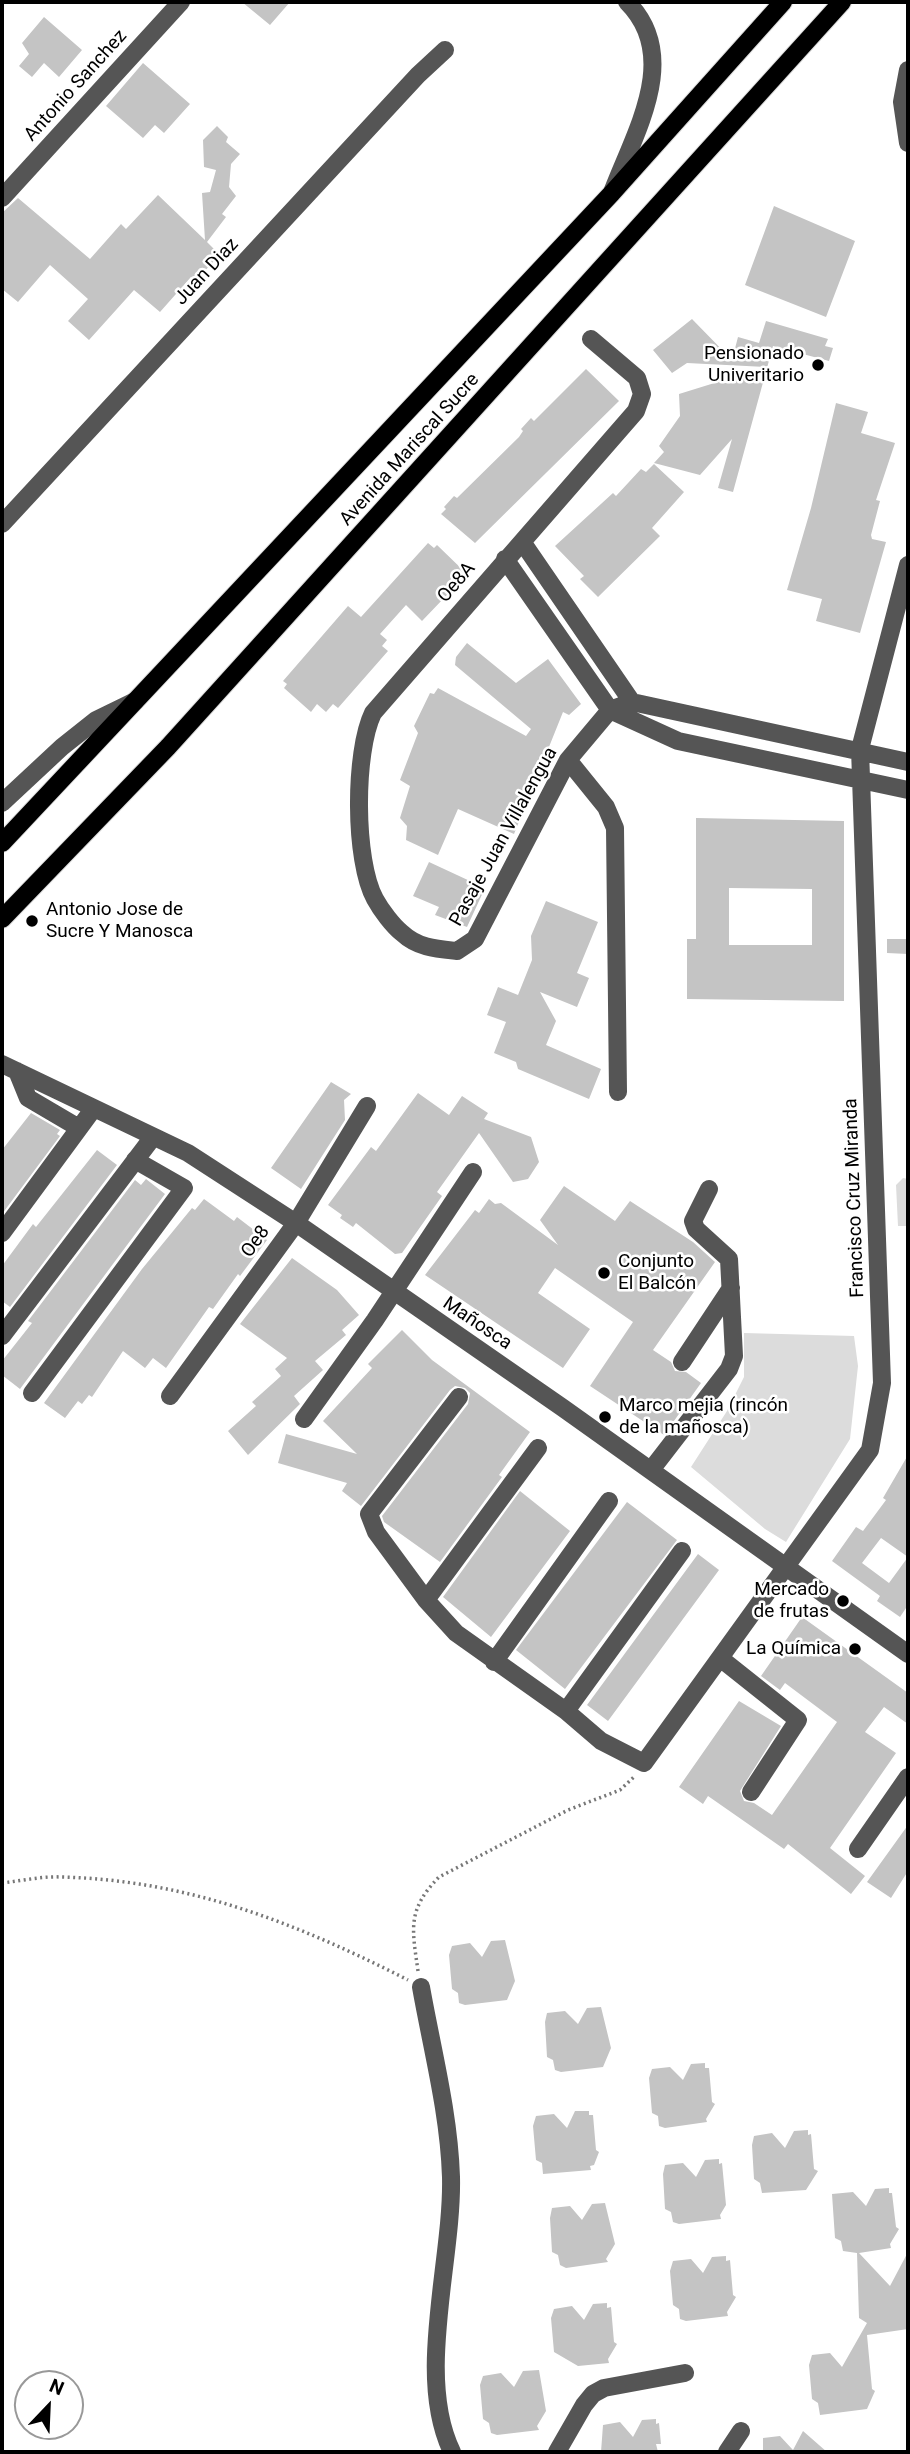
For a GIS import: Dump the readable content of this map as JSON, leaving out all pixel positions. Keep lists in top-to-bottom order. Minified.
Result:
{"streets":{"main road":["Avenida Mariscal Sucre"],"street":["Antonio Sanchez","Juan Diaz","Oe8A","Pasaje Juan Villalengua","Francisco Cruz Miranda","Oe8","Mañosca"]},"crossings":[["Oe8A","Pasaje Juan Villalengua"],["Francisco Cruz Miranda","Mañosca"],["Oe8","Mañosca"]],"places":["Pensionado Univeritario","Antonio Jose de Sucre Y Manosca","Conjunto El Balcón","Marco mejia (rincón de la mañosca)","Mercado de frutas","La Química"],"north":"top right"}
